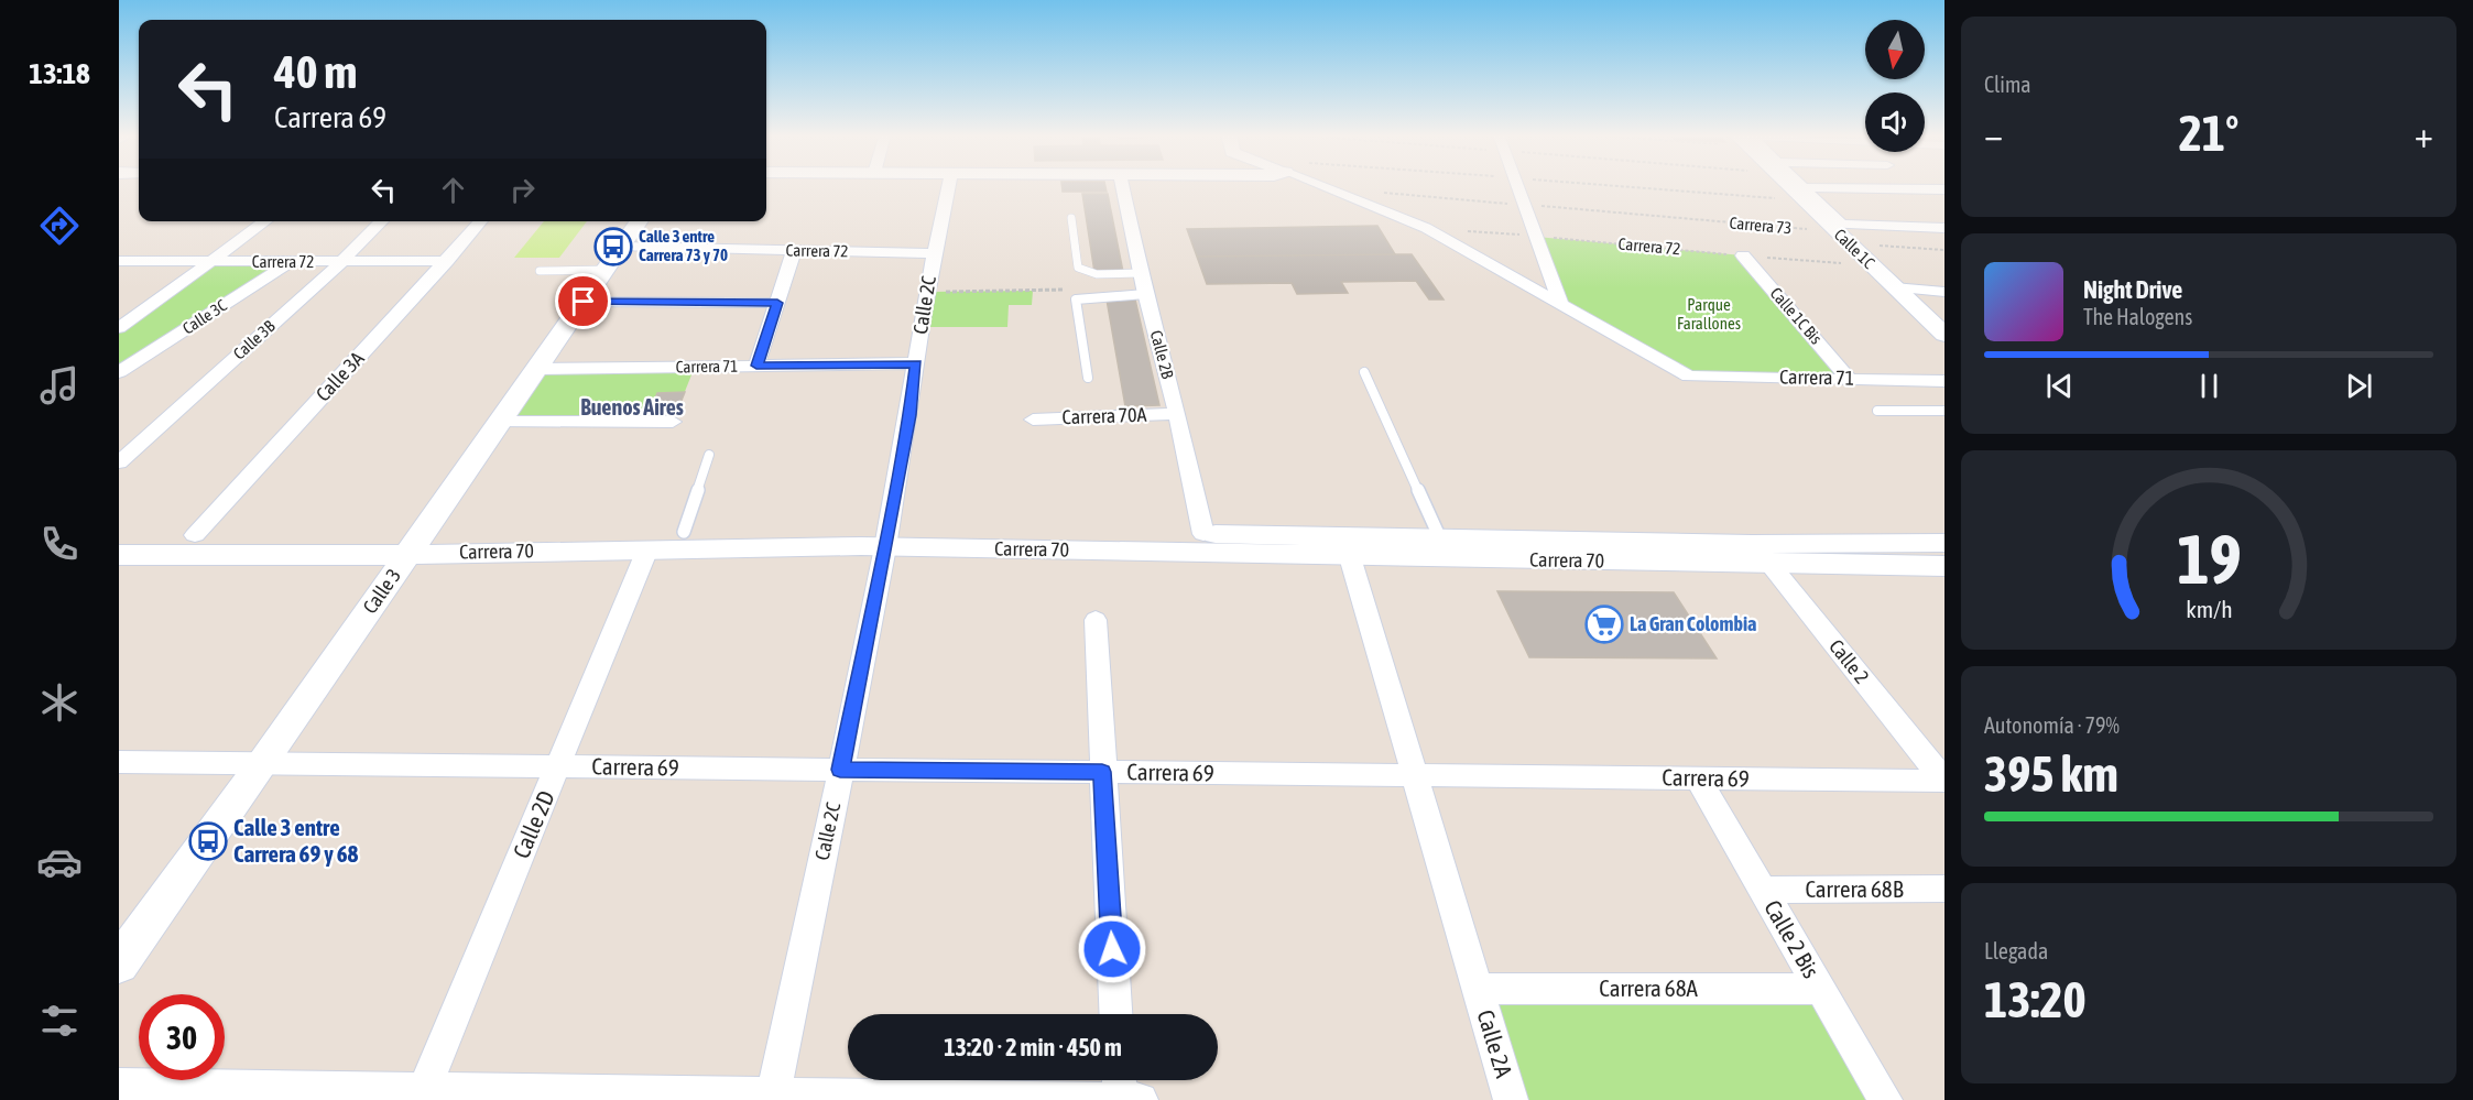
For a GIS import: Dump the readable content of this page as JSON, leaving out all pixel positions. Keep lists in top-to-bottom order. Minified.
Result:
{"streets":{"street":["Carrera 72","Calle 1C","Calle 2C","Calle 1C Bis","Calle 3C","Calle 3B","Calle 2B","Carrera 71","Calle 3A","Carrera 70A","Carrera 70","Calle 3","Calle 2","Carrera 69","Calle 2D","Carrera 68B","Calle 2 Bis","Carrera 68A","Calle 2A"],"path":["Carrera 73"]},"crossings":[["Carrera 73","Calle 1C"],["Carrera 72","Calle 1C"],["Carrera 72","Calle 2C"],["Carrera 72","Calle 1C Bis"],["Carrera 72","Calle 3C"],["Carrera 72","Calle 3B"],["Carrera 72","Calle 3A"],["Carrera 72","Calle 3"],["Calle 2C","Carrera 71"],["Calle 2C","Carrera 70"],["Calle 2C","Carrera 69"],["Calle 1C Bis","Carrera 71"],["Calle 2B","Carrera 70A"],["Calle 2B","Carrera 70"],["Carrera 71","Calle 3"],["Calle 3A","Carrera 70"],["Carrera 70","Calle 3"],["Carrera 70","Calle 2"],["Carrera 70","Calle 2D"],["Carrera 70","Calle 2A"],["Calle 3","Carrera 69"],["Calle 2","Carrera 69"],["Carrera 69","Calle 2D"],["Carrera 69","Calle 2 Bis"],["Carrera 69","Calle 2A"],["Carrera 68B","Calle 2 Bis"],["Calle 2 Bis","Carrera 68A"],["Carrera 68A","Calle 2A"]],"districts":["Buenos Aires"],"parks":["Parque Farallones"],"places":{"bus stop":["Calle 3 entre Carrera 73 y 70","Calle 3 entre Carrera 69 y 68"],"supermarket":["La Gran Colombia"]},"north":"bottom","page":{"tabs":"13:18","tile":["Clima",["Autonomía · 79%","395 km"],["Llegada","13:20"]],"turn":["40 m","Carrera 69"],"heat":["−","21°","+"],"song":["Night Drive","The Halogens"],"limit":"30","trip":"13:20 · 2 min · 450 m","gauge":["19","km/h"]}}
